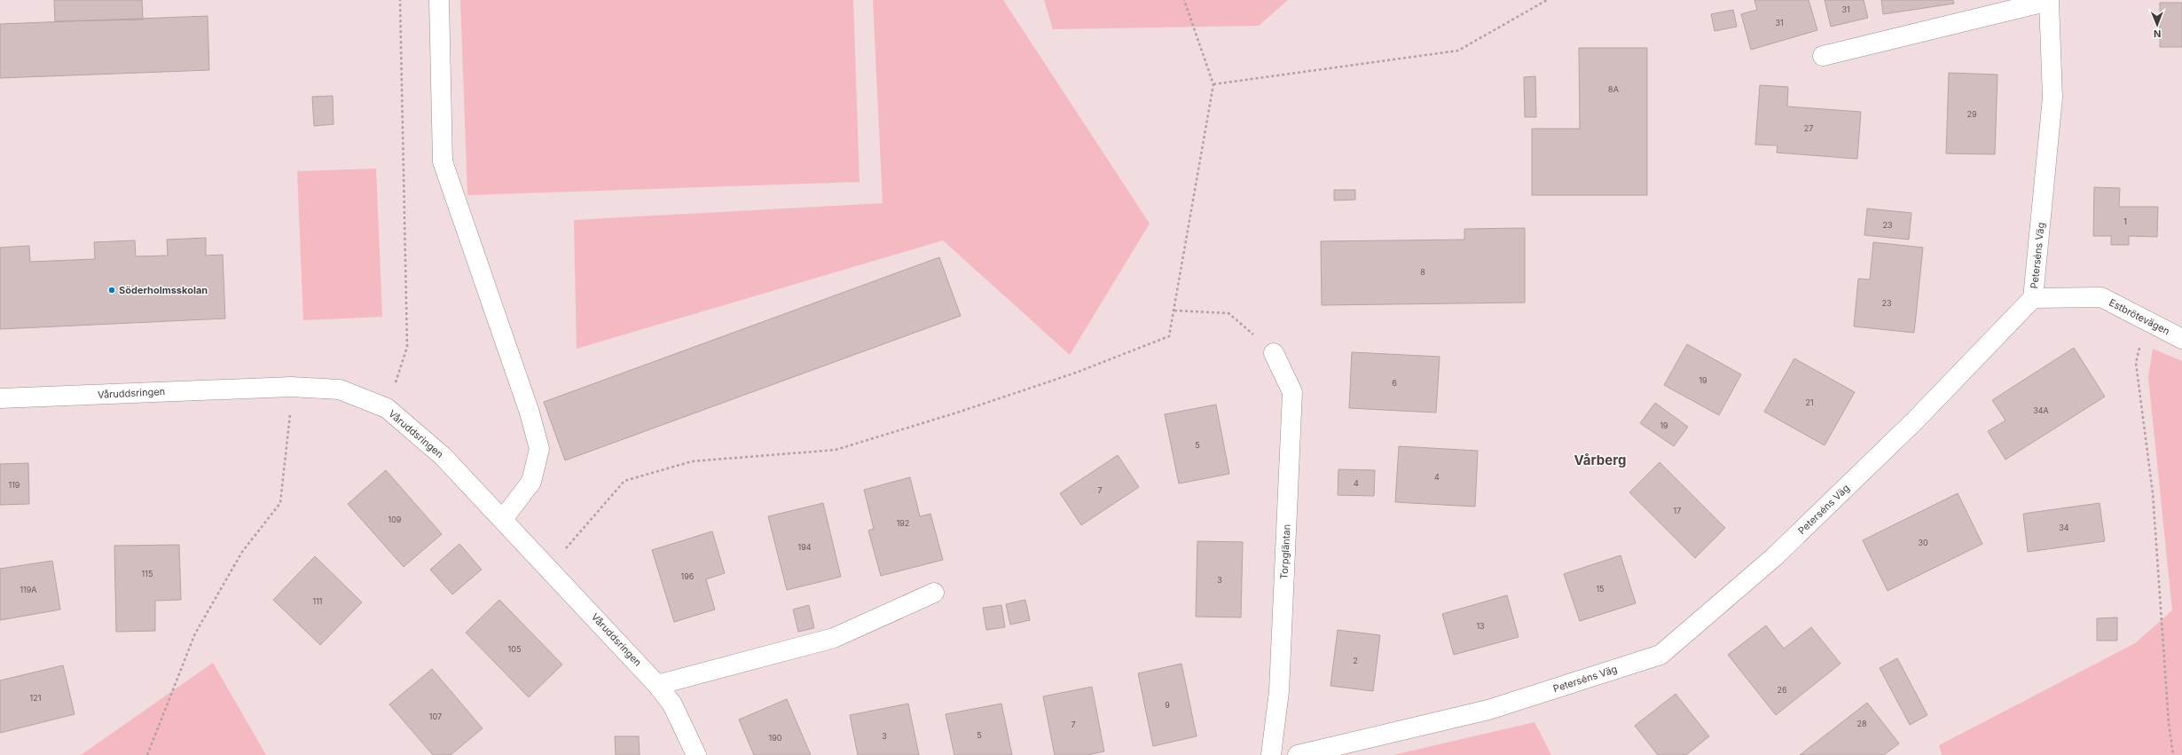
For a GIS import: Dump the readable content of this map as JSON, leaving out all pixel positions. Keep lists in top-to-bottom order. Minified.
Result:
{"streets":{"street":["Peterséns Väg","Estbrötevägen","Våruddsringen","Torpgläntan"]},"crossings":[["Peterséns Väg","Estbrötevägen"]],"districts":["Vårberg"],"places":["Söderholmsskolan"],"house_numbers":["31","31","8A","29","27","1","23","8","23","19","6","21","34A","19","5","4","4","119","7","17","109","192","34","30","194","115","196","3","15","119A","111","13","105","2","26","121","9","107","28","7","5","3","190"],"north":"bottom"}
